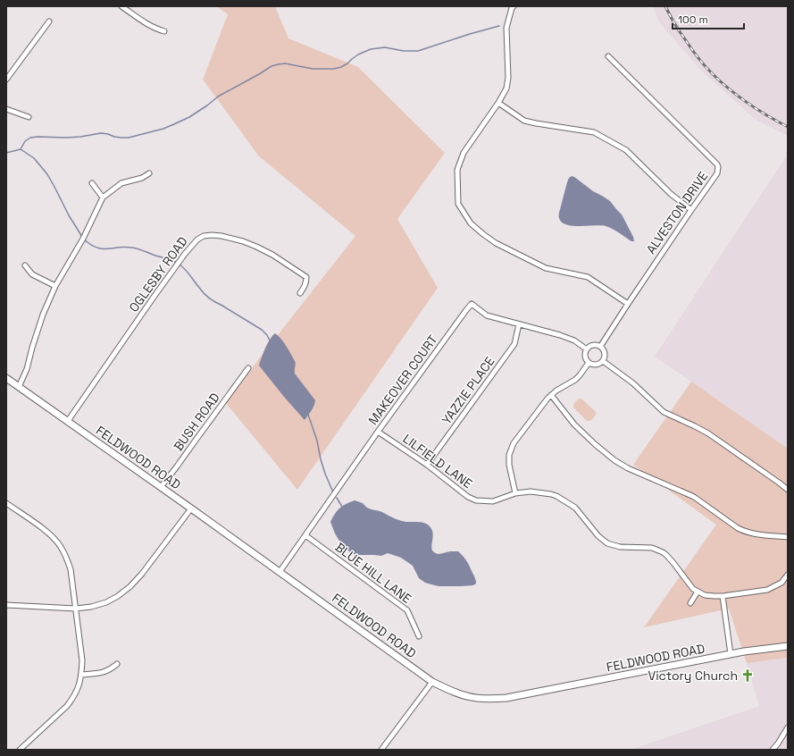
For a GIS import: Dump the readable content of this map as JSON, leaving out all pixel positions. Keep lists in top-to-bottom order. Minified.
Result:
{"streets":{"street":["ALVESTON DRIVE","OGLESBY ROAD","MAKEOVER COURT","YAZZIE PLACE","BUSH ROAD","FELDWOOD ROAD","LILFIELD LANE","BLUE HILL LANE"]},"crossings":[["ALVESTON DRIVE","MAKEOVER COURT"],["OGLESBY ROAD","FELDWOOD ROAD"],["MAKEOVER COURT","YAZZIE PLACE"],["MAKEOVER COURT","FELDWOOD ROAD"],["MAKEOVER COURT","LILFIELD LANE"],["MAKEOVER COURT","BLUE HILL LANE"],["YAZZIE PLACE","LILFIELD LANE"],["BUSH ROAD","FELDWOOD ROAD"]],"places":{"church":["Victory Church"]},"scale_bar":"100 m"}
